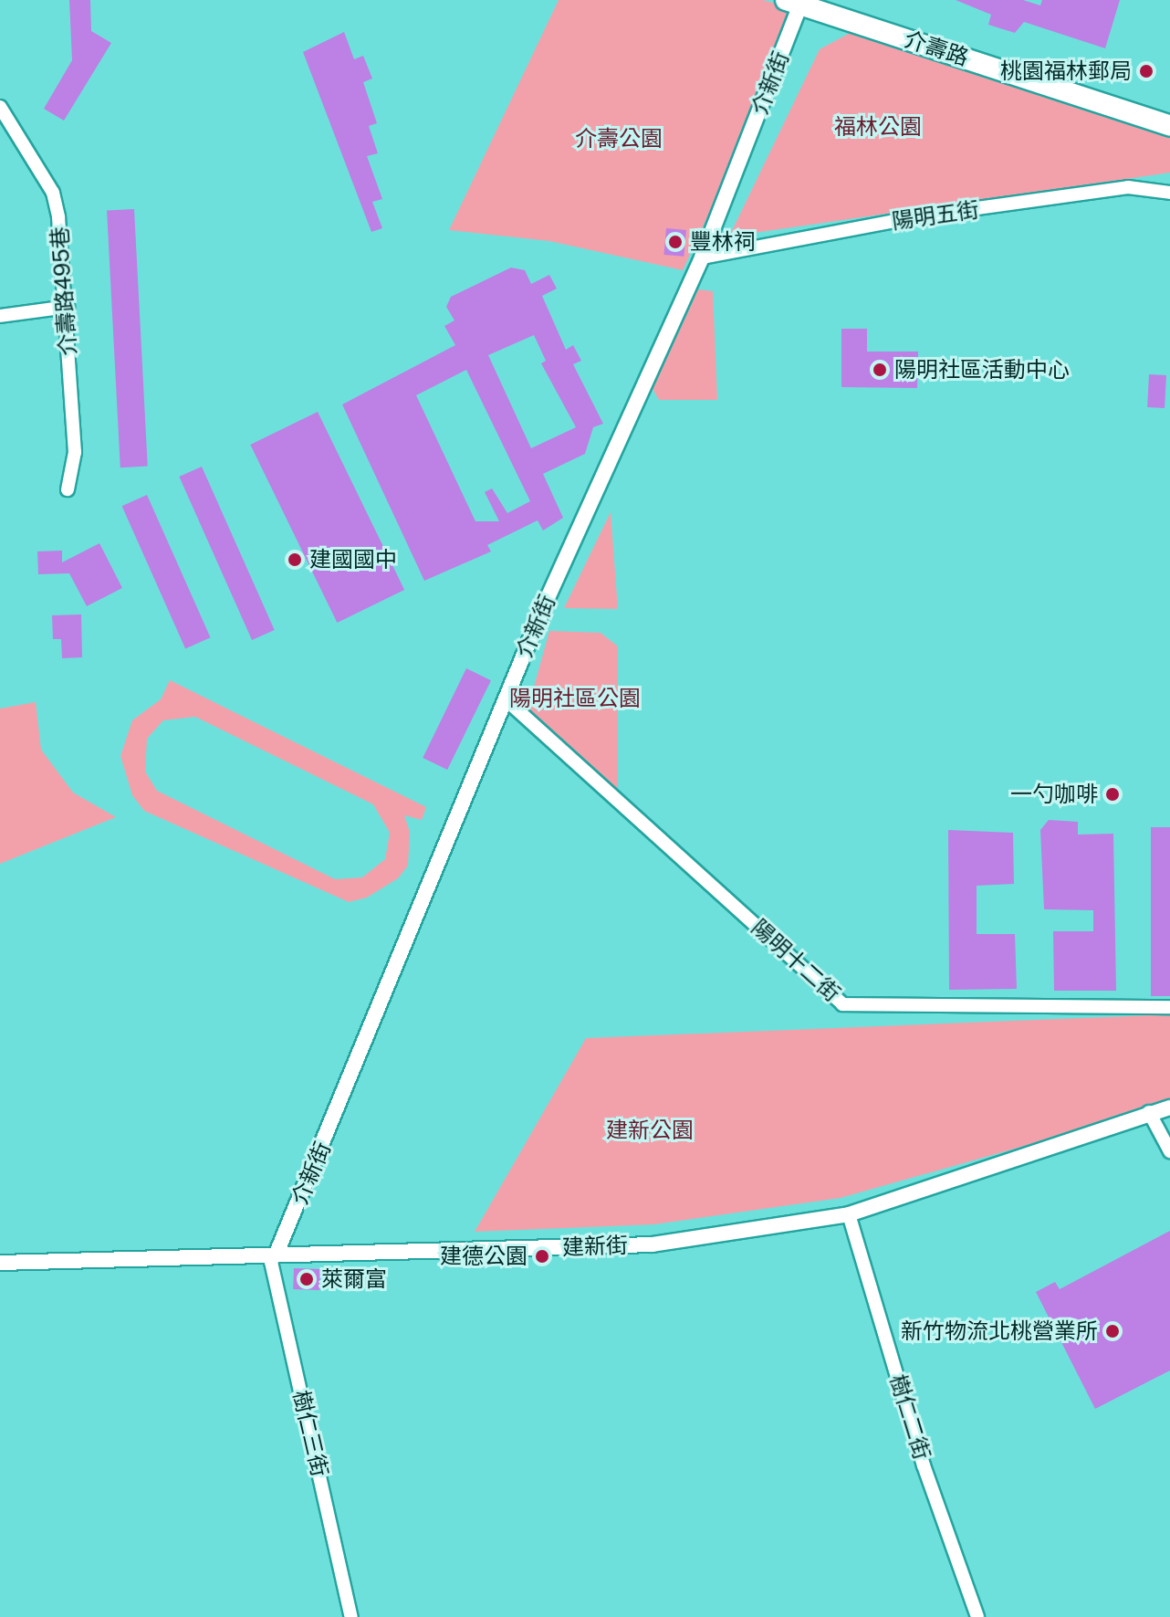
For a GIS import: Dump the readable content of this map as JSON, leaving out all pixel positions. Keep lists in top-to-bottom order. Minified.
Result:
{"streets":{"main road":["介壽路"],"street":["介新街","陽明五街","介壽路495巷","陽明十二街","建新街","樹仁二街","樹仁三街"]},"crossings":[["介壽路","介新街"],["介新街","陽明五街"],["介新街","陽明十二街"],["介新街","建新街"],["介新街","樹仁三街"],["建新街","樹仁二街"],["建新街","樹仁三街"]],"parks":["福林公園","介壽公園","陽明社區公園","建新公園"],"places":["桃園福林郵局","豐林祠","陽明社區活動中心","建國國中","一勺咖啡","建德公園","萊爾富","新竹物流北桃營業所"]}
